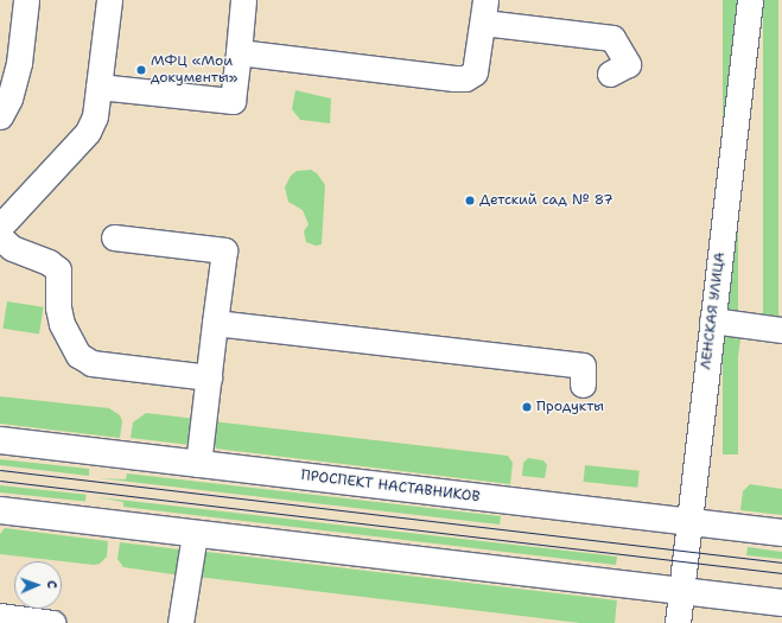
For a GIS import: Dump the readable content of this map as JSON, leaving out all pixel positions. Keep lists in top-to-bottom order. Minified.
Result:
{"streets":{"main road":["ПРОСПЕКТ НАСТАВНИКОВ"],"street":["ЛЕНСКАЯ УЛИЦА"]},"crossings":[["ЛЕНСКАЯ УЛИЦА","ПРОСПЕКТ НАСТАВНИКОВ"]],"places":["МФЦ «Мои документы»","Детский сад № 87","Продукты"],"north":"right"}
